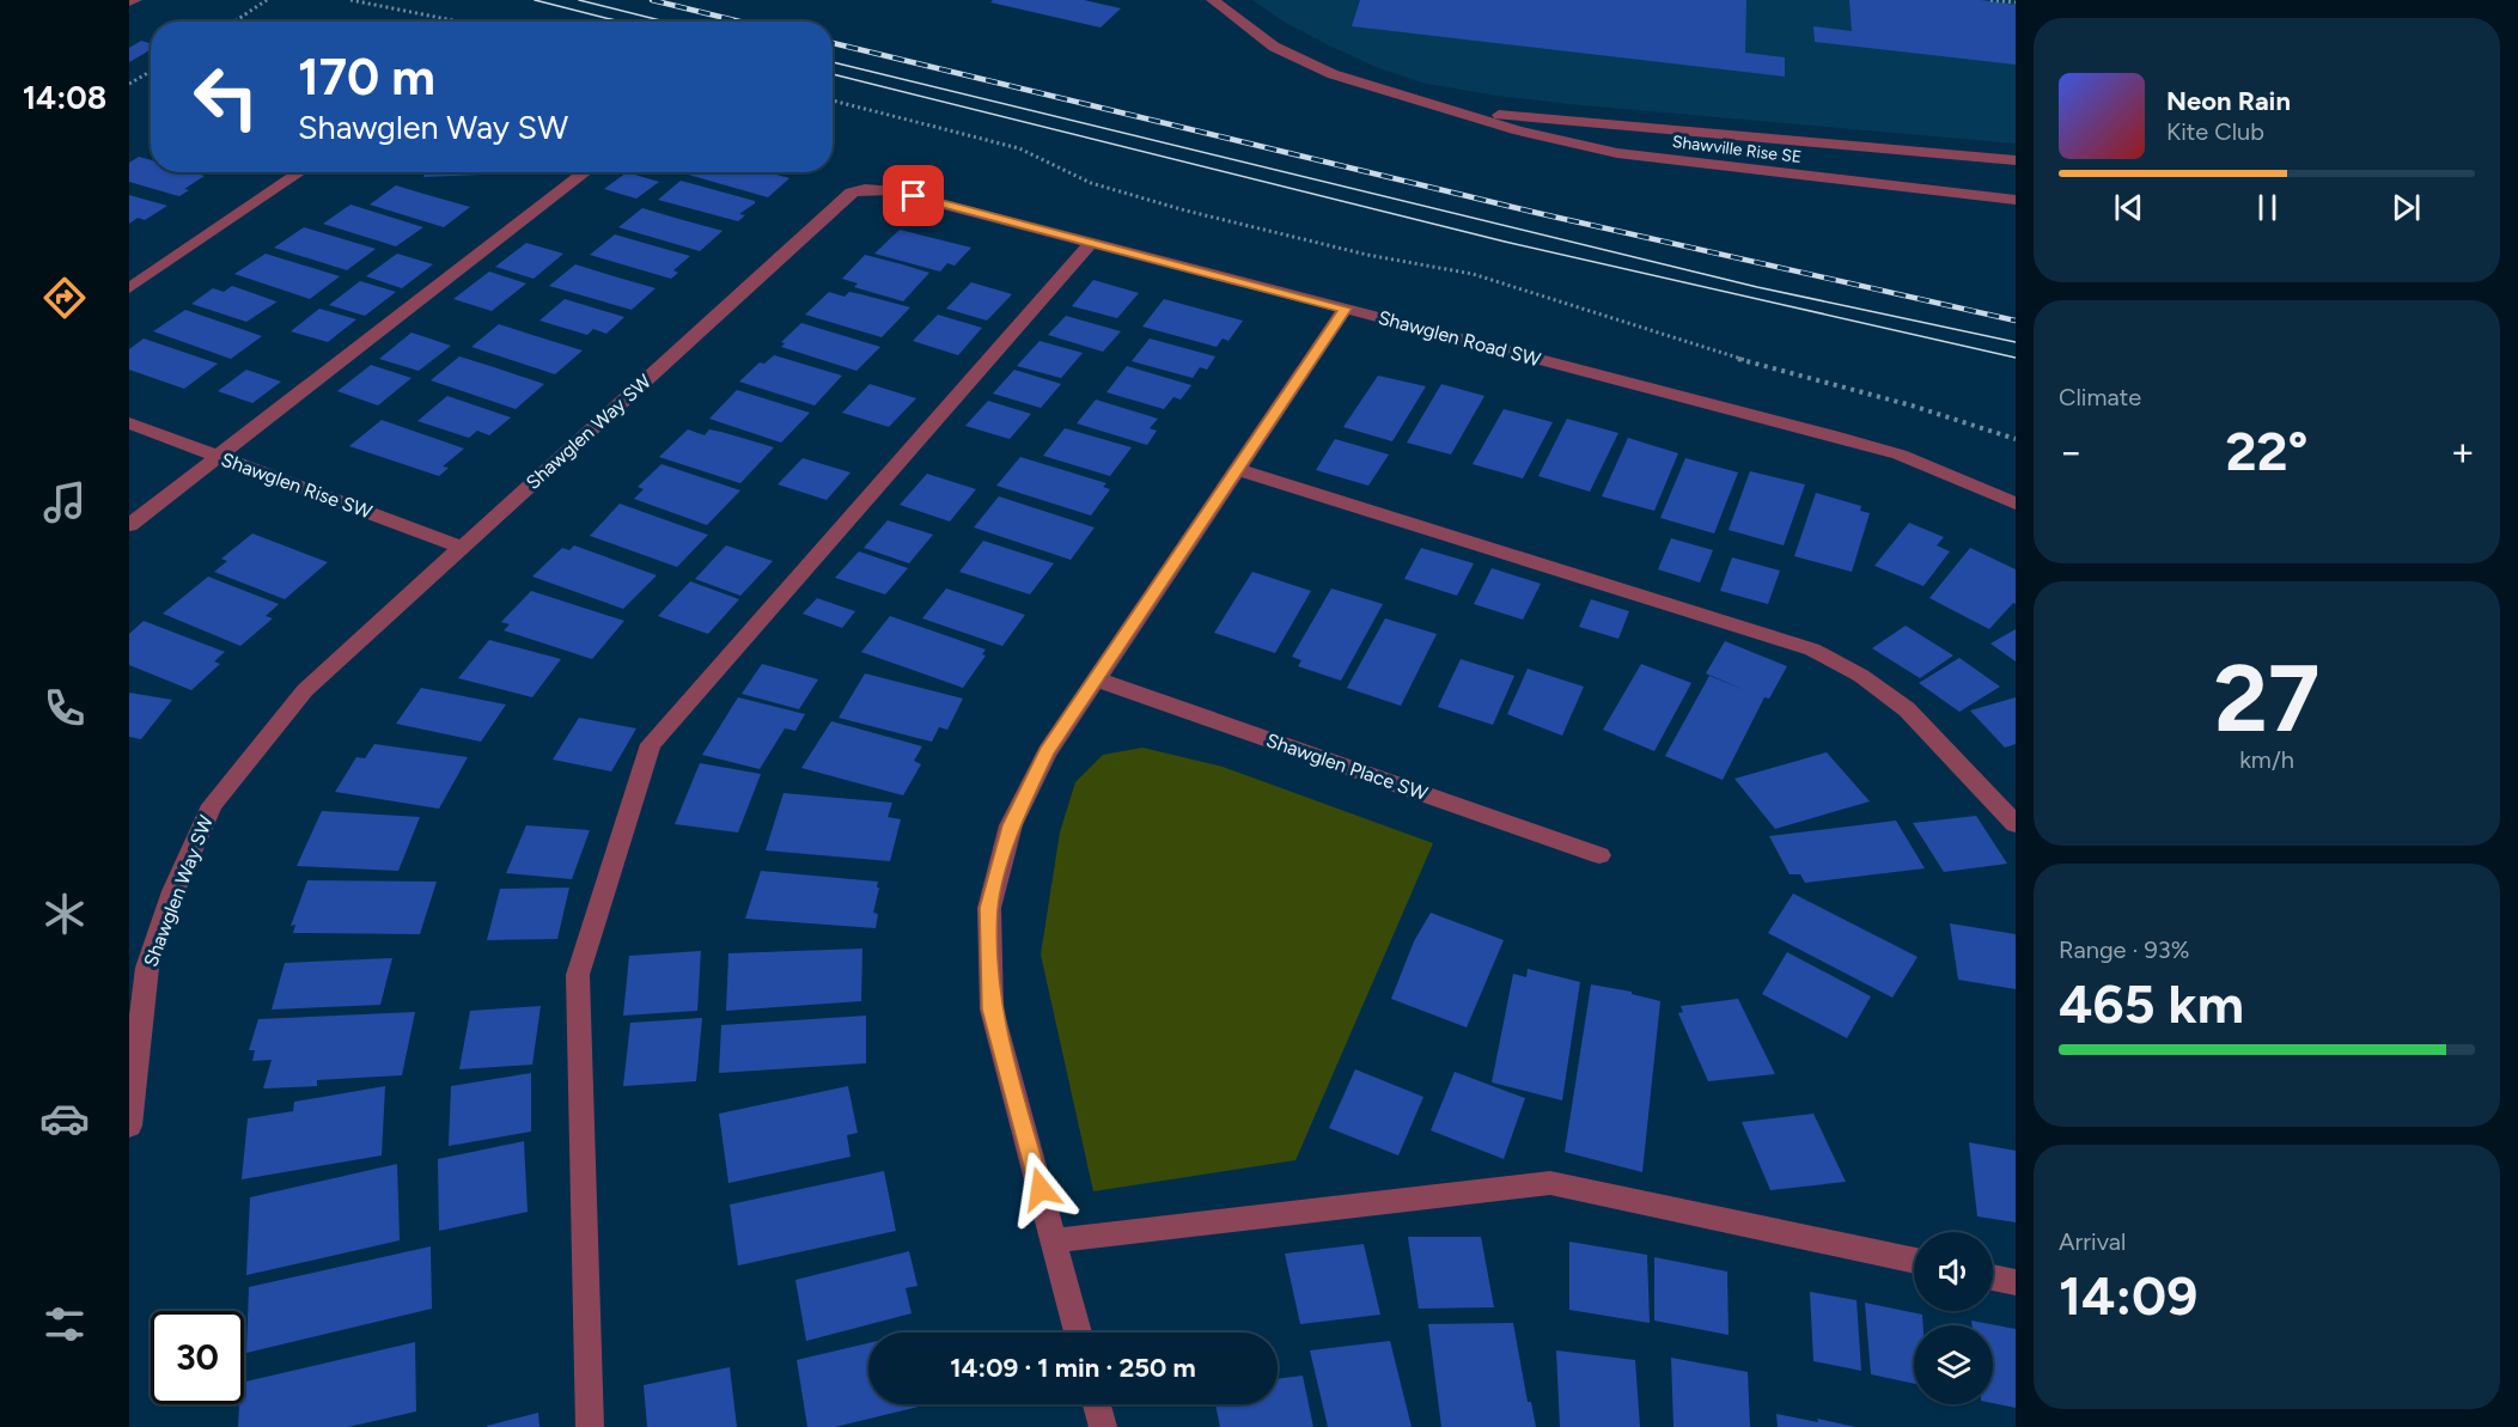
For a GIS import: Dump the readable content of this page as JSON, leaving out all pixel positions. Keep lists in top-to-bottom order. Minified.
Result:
{"streets":{"street":["Shawville Rise SE","Shawglen Road SW","Shawglen Way SW","Shawglen Rise SW","Shawglen Place SW"]},"crossings":[["Shawglen Road SW","Shawglen Way SW"],["Shawglen Way SW","Shawglen Rise SW"]],"page":{"tabs":"14:08","turn":["170 m","Shawglen Way SW"],"song":["Neon Rain","Kite Club"],"tile":["Climate",["27","km/h"],["Range · 93%","465 km"],["Arrival","14:09"]],"heat":["−","22°","+"],"limit":"30","trip":"14:09 · 1 min · 250 m"}}
